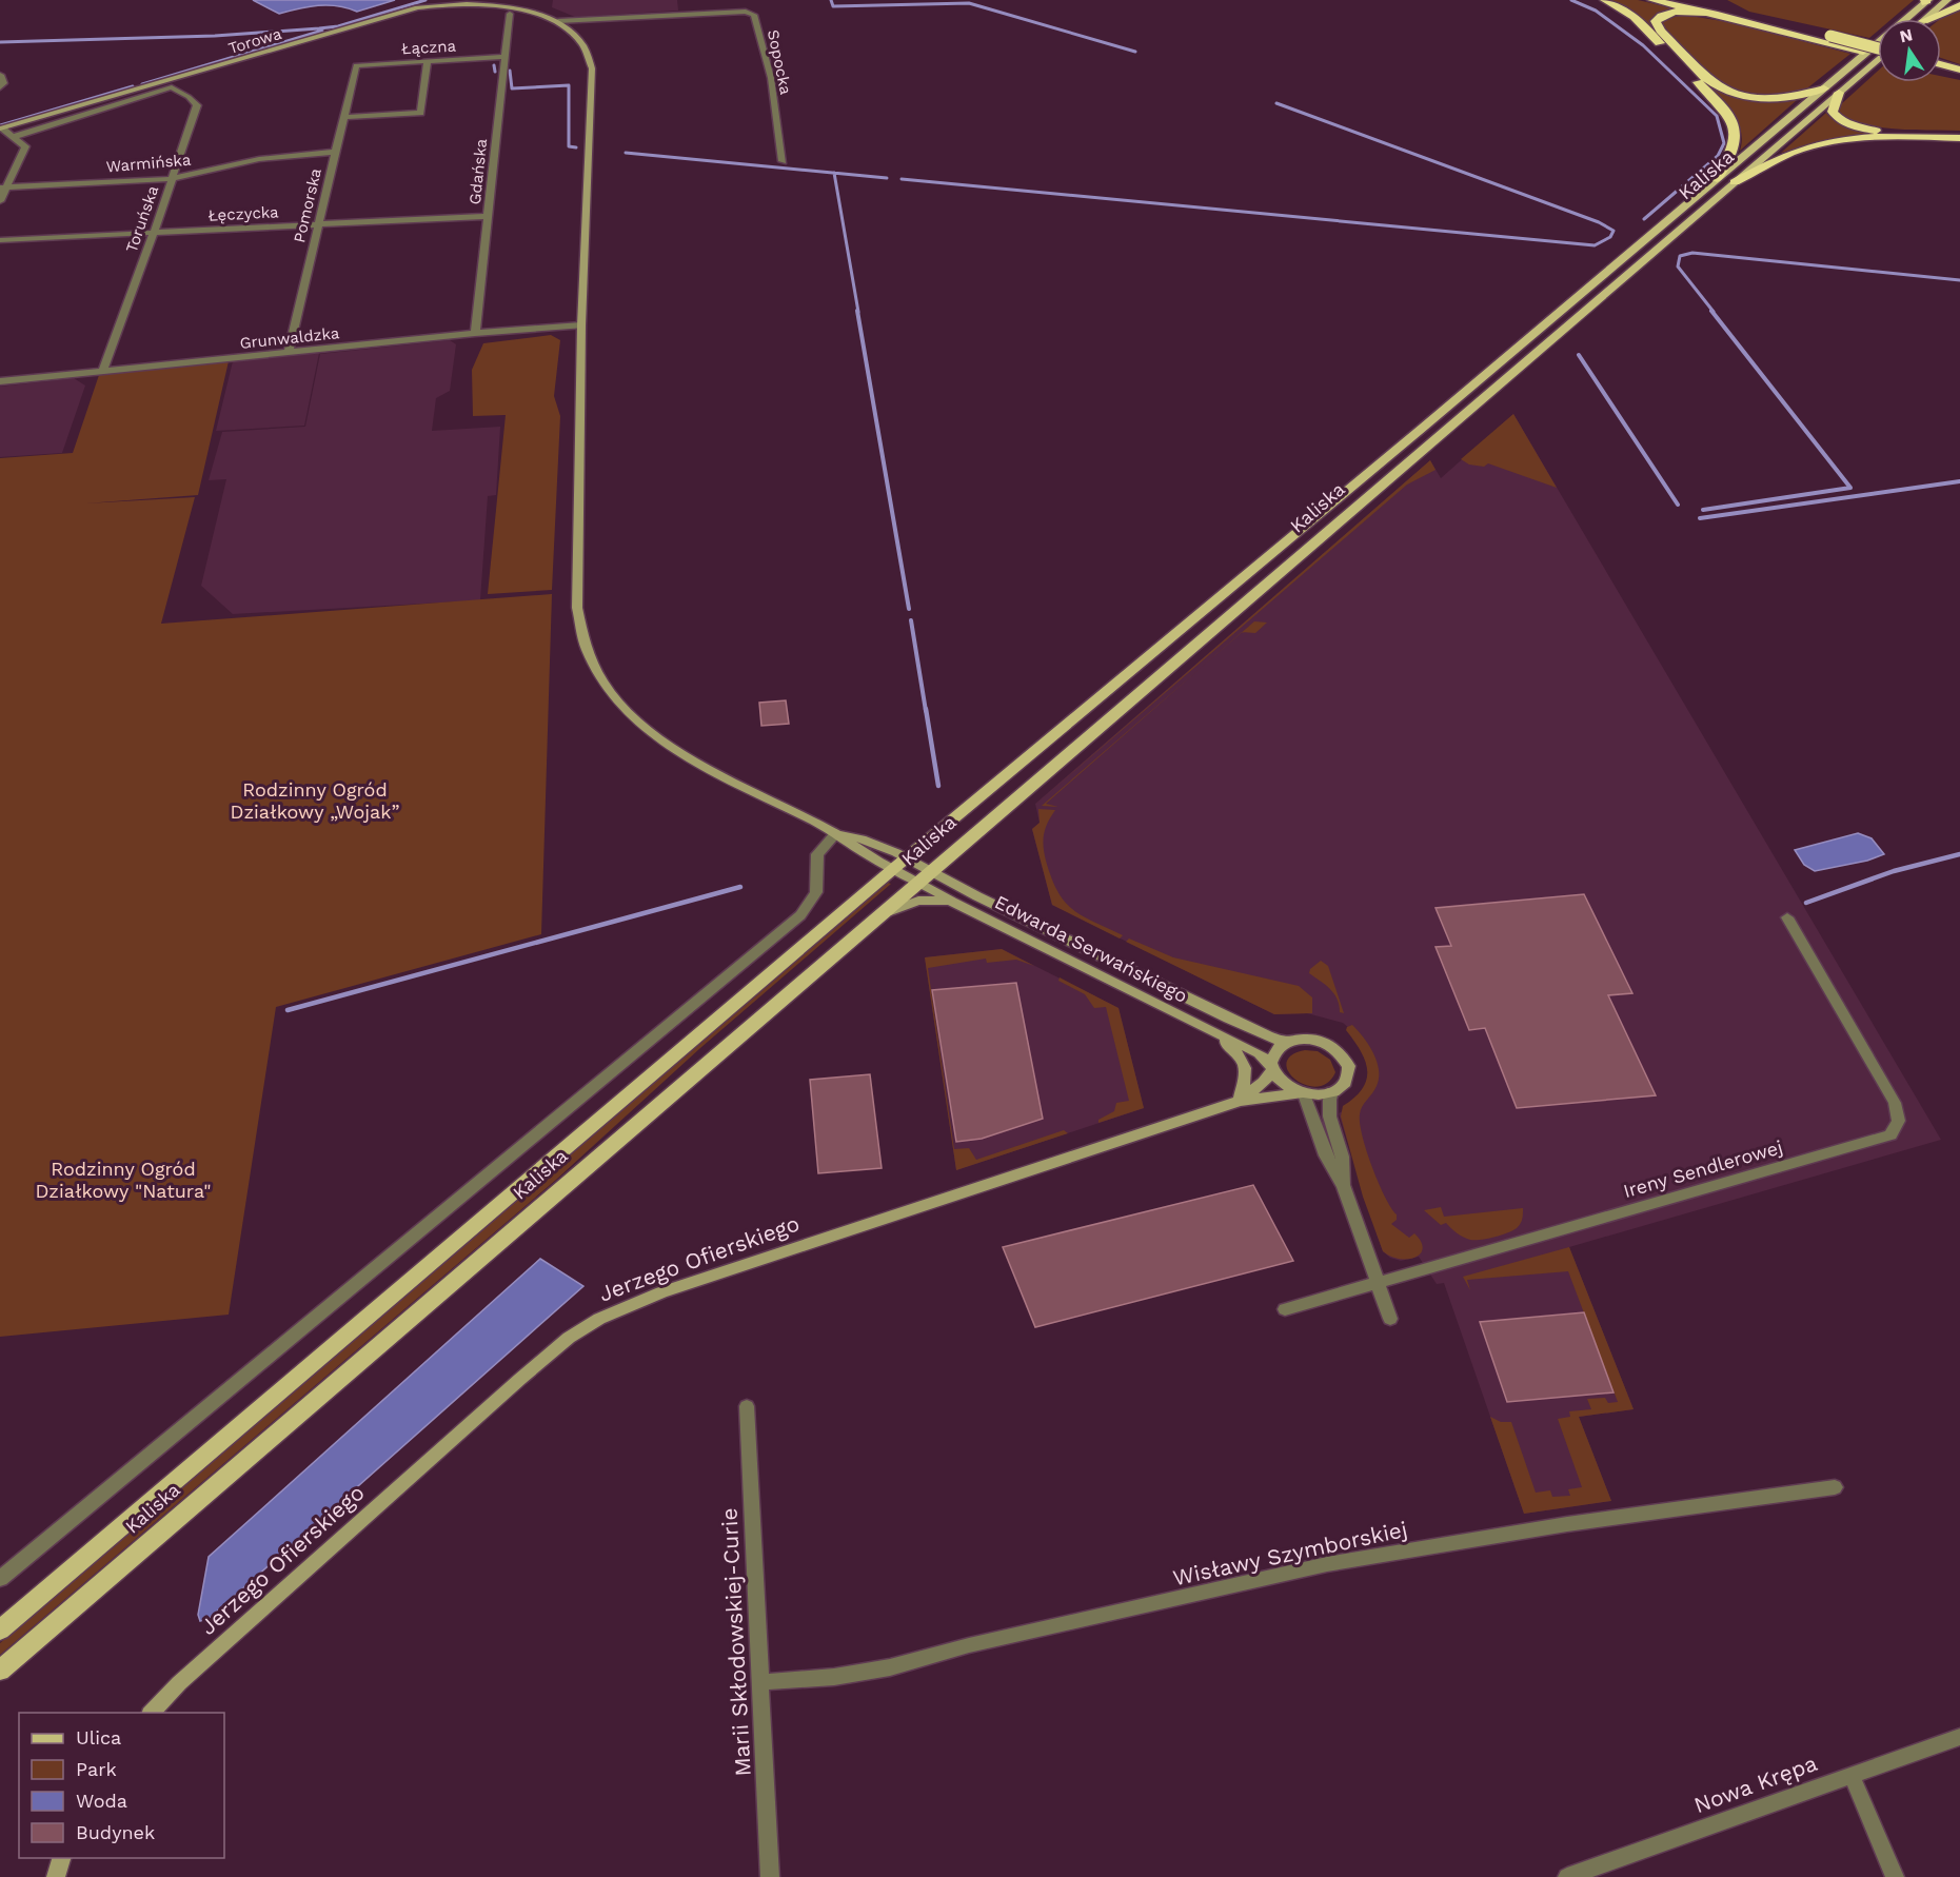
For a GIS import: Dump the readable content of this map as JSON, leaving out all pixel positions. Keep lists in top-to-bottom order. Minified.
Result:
{"streets":{"main road":["Kaliska"],"street":["Torowa","Łączna","Sopocka","Warmińska","Gdańska","Pomorska","Łęczycka","Toruńska","Grunwaldzka","Edwarda Serwańskiego","Ireny Sendlerowej","Jerzego Ofierskiego","Wisławy Szymborskiej","Marii Skłodowskiej-Curie","Nowa Krępa"]},"crossings":[["Torowa","Sopocka"],["Torowa","Kaliska"],["Torowa","Grunwaldzka"],["Torowa","Edwarda Serwańskiego"],["Łączna","Gdańska"],["Łączna","Pomorska"],["Warmińska","Pomorska"],["Warmińska","Toruńska"],["Gdańska","Łęczycka"],["Gdańska","Grunwaldzka"],["Kaliska","Edwarda Serwańskiego"],["Pomorska","Łęczycka"],["Pomorska","Grunwaldzka"],["Łęczycka","Toruńska"],["Toruńska","Grunwaldzka"],["Wisławy Szymborskiej","Marii Skłodowskiej-Curie"]],"parks":["Rodzinny Ogród Działkowy „Wojak”","Rodzinny Ogród Działkowy \"Natura\""],"legend":["Ulica","Park","Woda","Budynek"],"north":"top"}
